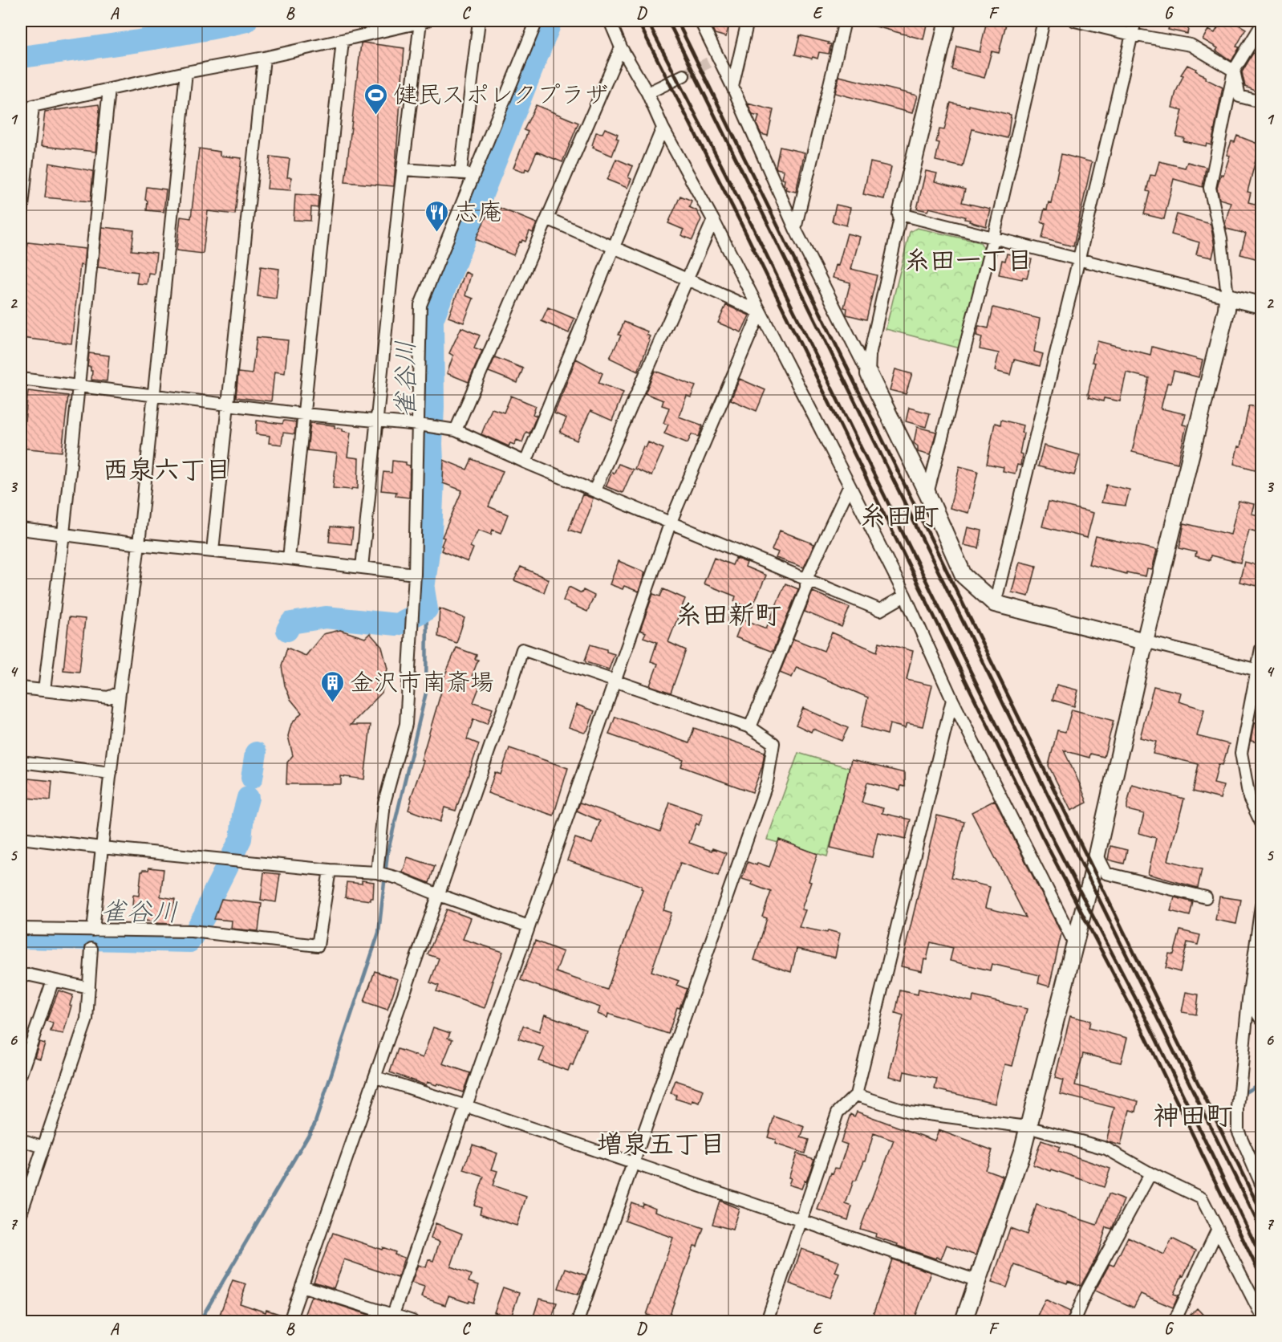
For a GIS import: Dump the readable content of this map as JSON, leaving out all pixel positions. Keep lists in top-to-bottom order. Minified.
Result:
{"districts":["糸田一丁目","西泉六丁目","糸田町","糸田新町","神田町","増泉五丁目"],"water":["雀谷川"],"places":{"sports":["健民スポレクプラザ"],"restaurant":["志庵"],"building":["金沢市南斎場"]},"grid":{"columns":["A","B","C","D","E","F","G"],"rows":["1","2","3","4","5","6","7"]}}
